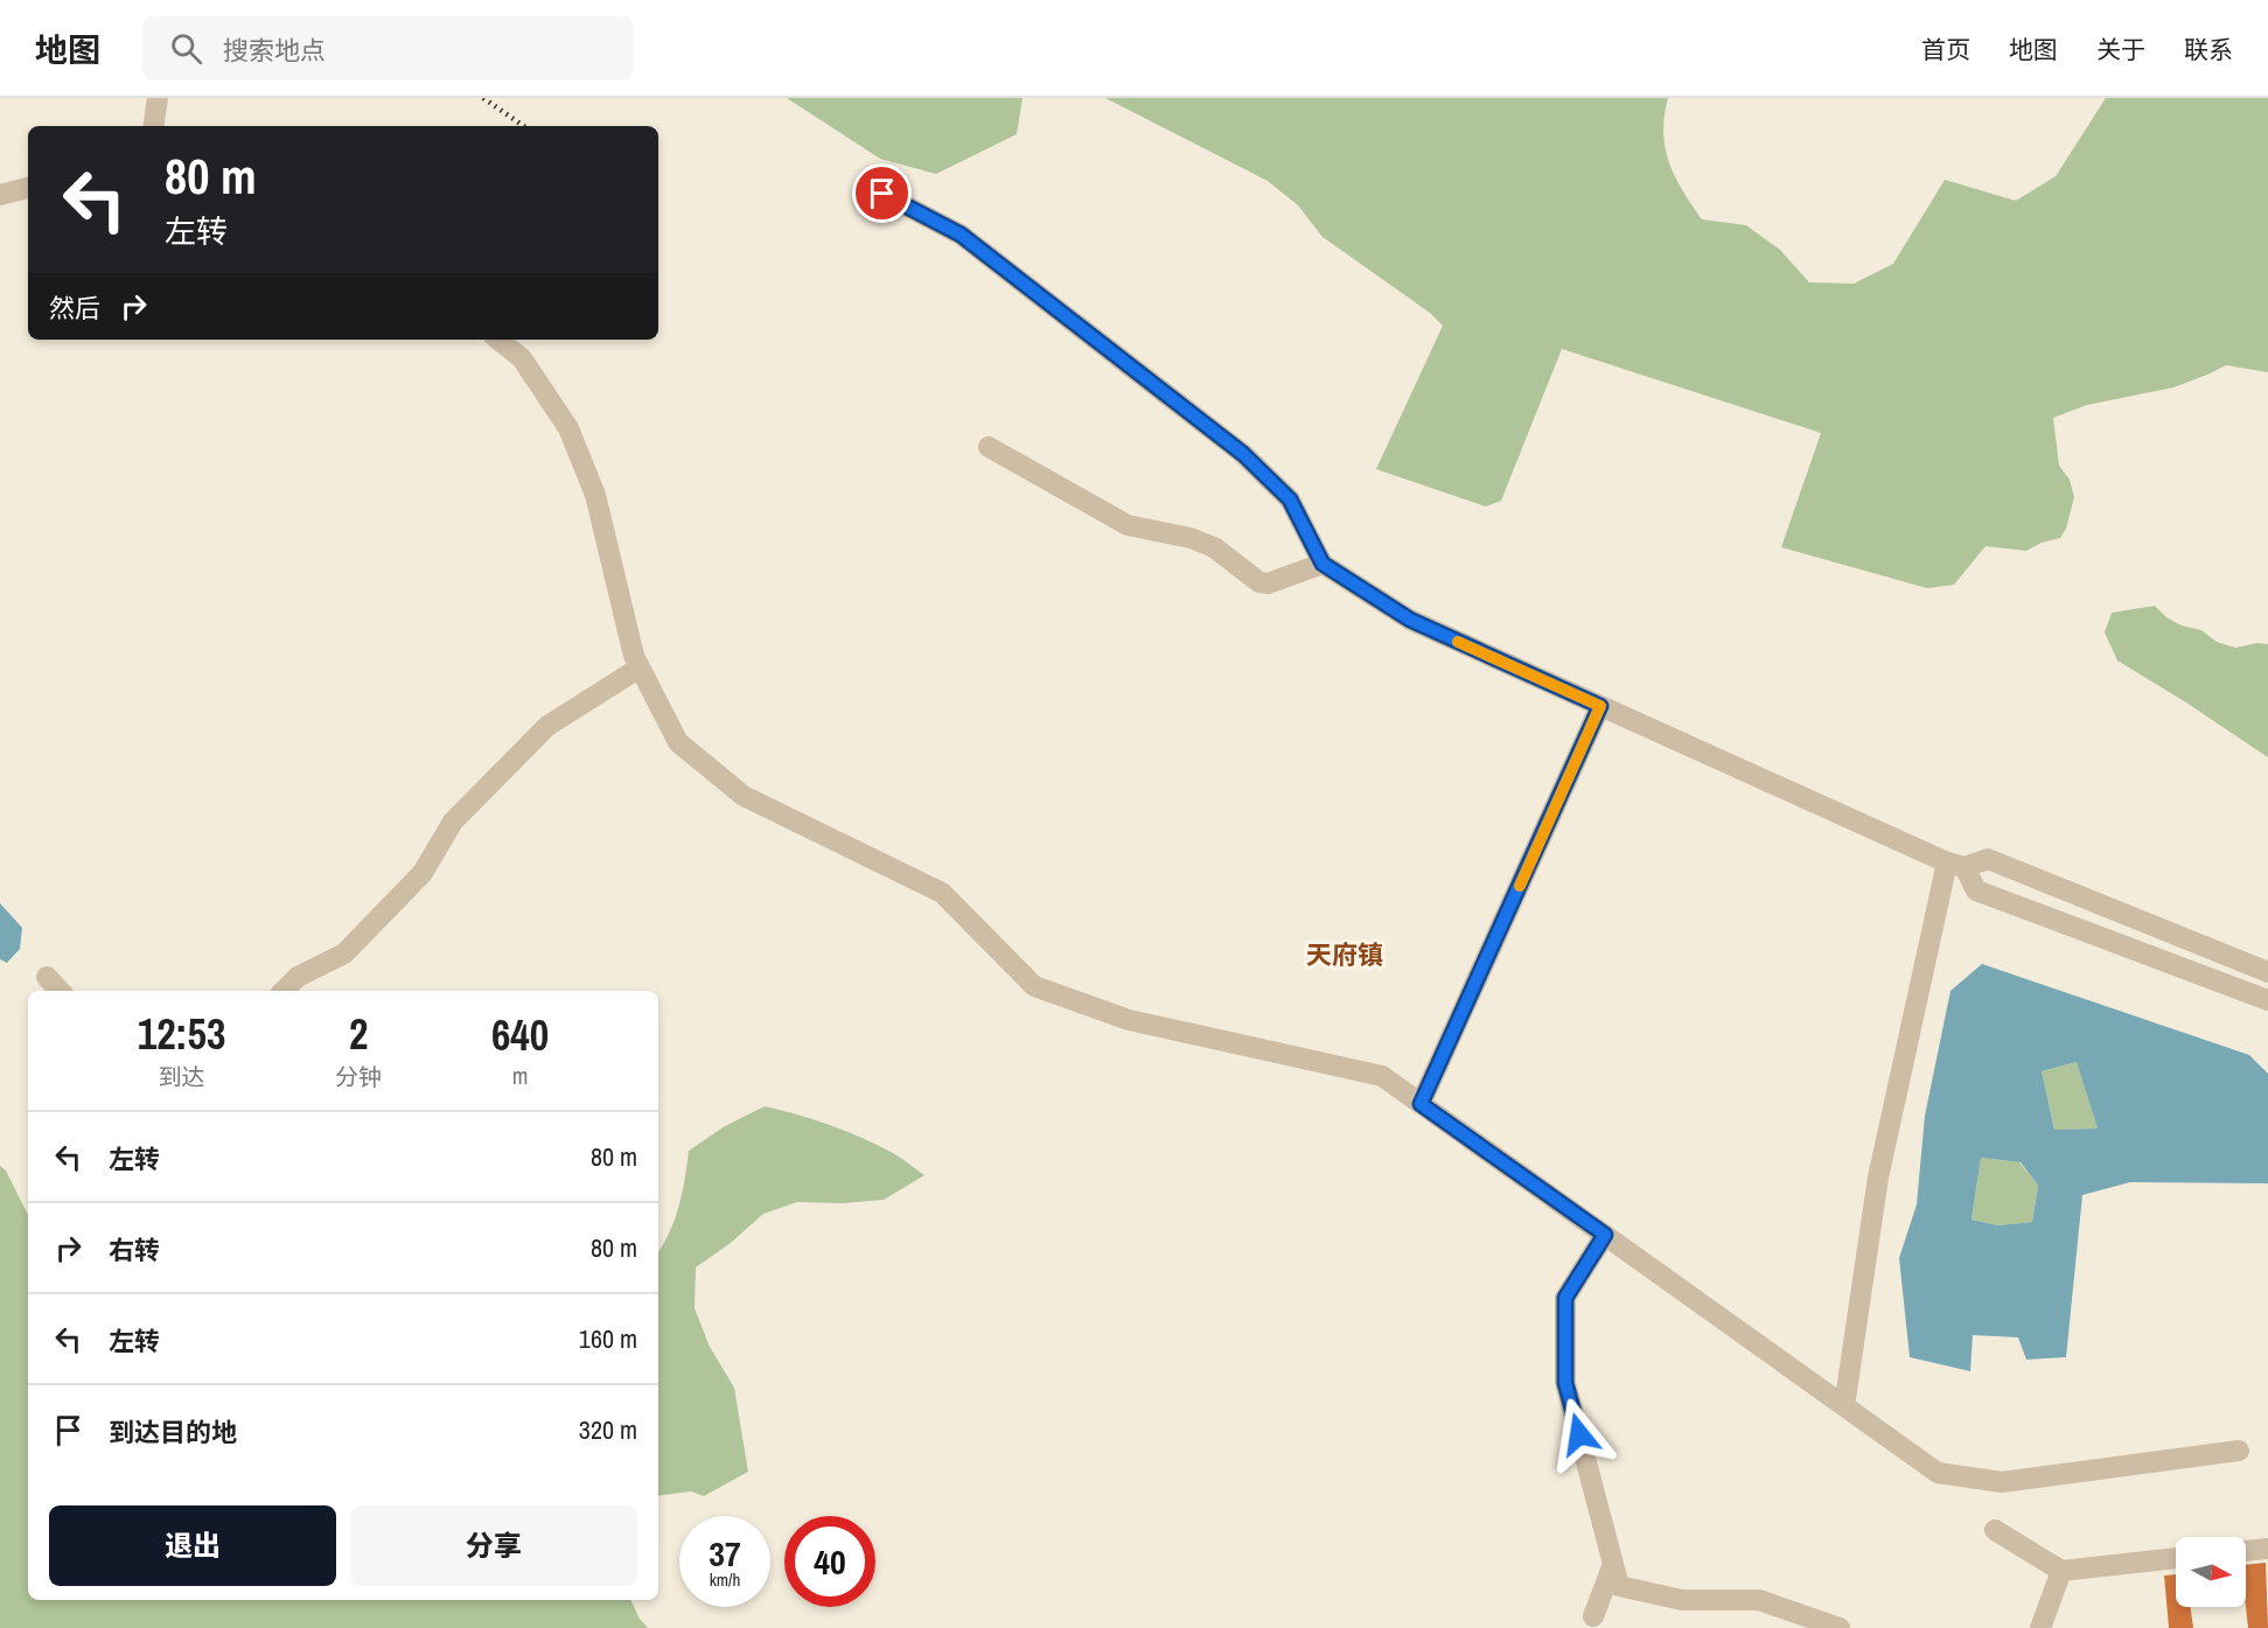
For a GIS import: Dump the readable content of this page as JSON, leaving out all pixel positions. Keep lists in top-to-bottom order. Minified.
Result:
{"districts":["天府镇"],"north":"right","page":{"header":"地图","search":"搜索地点","nav":["首页","地图","关于","联系"],"turn":["80 m","左转"],"then":"然后","eta":["12:53","到达","2","分钟","640","m"],"list":[{"name":"左转","value":"80 m"},{"name":"右转","value":"80 m"},{"name":"左转","value":"160 m"},{"name":"到达目的地","value":"320 m"}],"buttons":["退出","分享"],"speed":"37 km/h","limit":"40"}}
